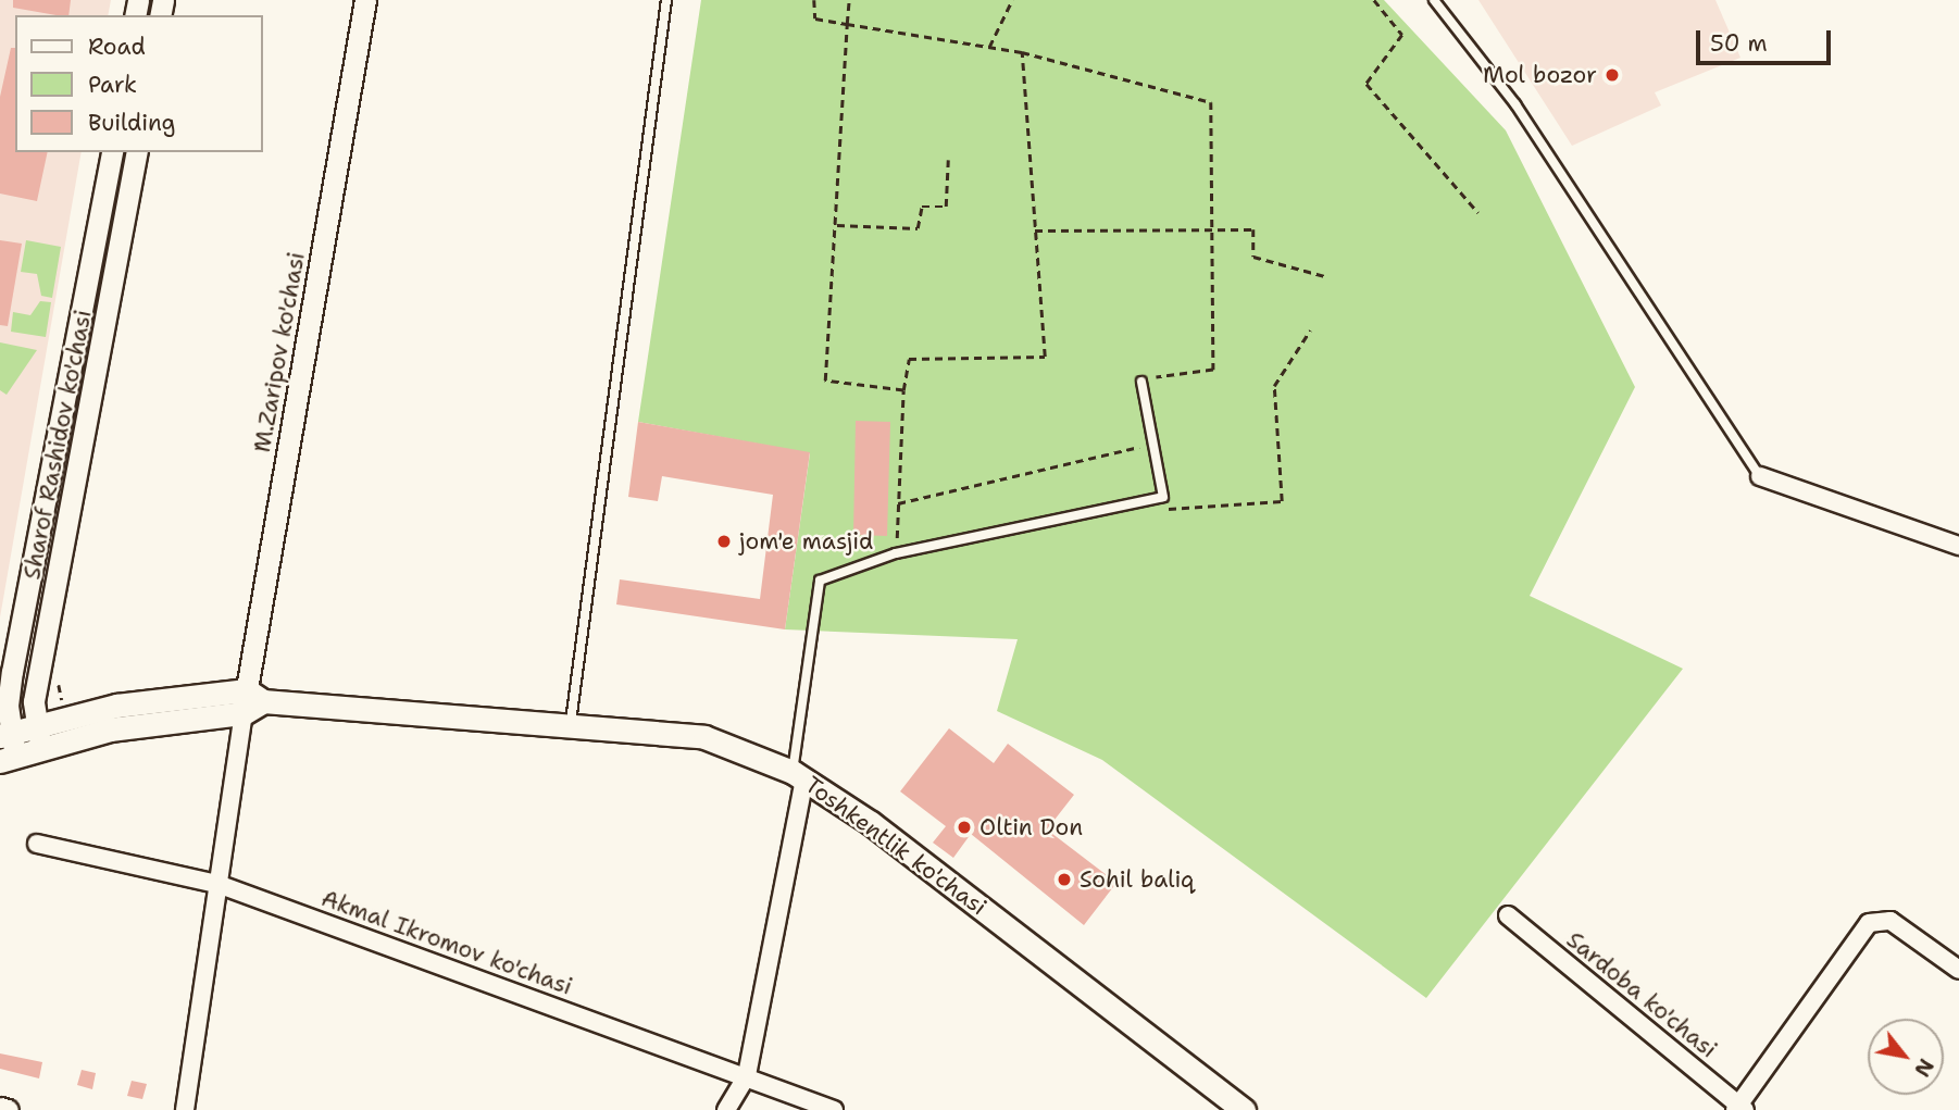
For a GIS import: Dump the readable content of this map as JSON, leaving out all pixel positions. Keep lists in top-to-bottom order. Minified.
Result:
{"streets":{"main road":["Toshkentlik ko'chasi"],"street":["M.Zaripov ko'chasi","Sharof Rashidov ko'chasi","Akmal Ikromov ko'chasi","Sardoba ko'chasi"]},"crossings":[["M.Zaripov ko'chasi","Toshkentlik ko'chasi"],["Sharof Rashidov ko'chasi","Toshkentlik ko'chasi"]],"places":["Mol bozor","jom'e masjid","Oltin Don","Sohil baliq"],"legend":["Road","Park","Building"],"scale_bar":"50 m","north":"bottom right"}
